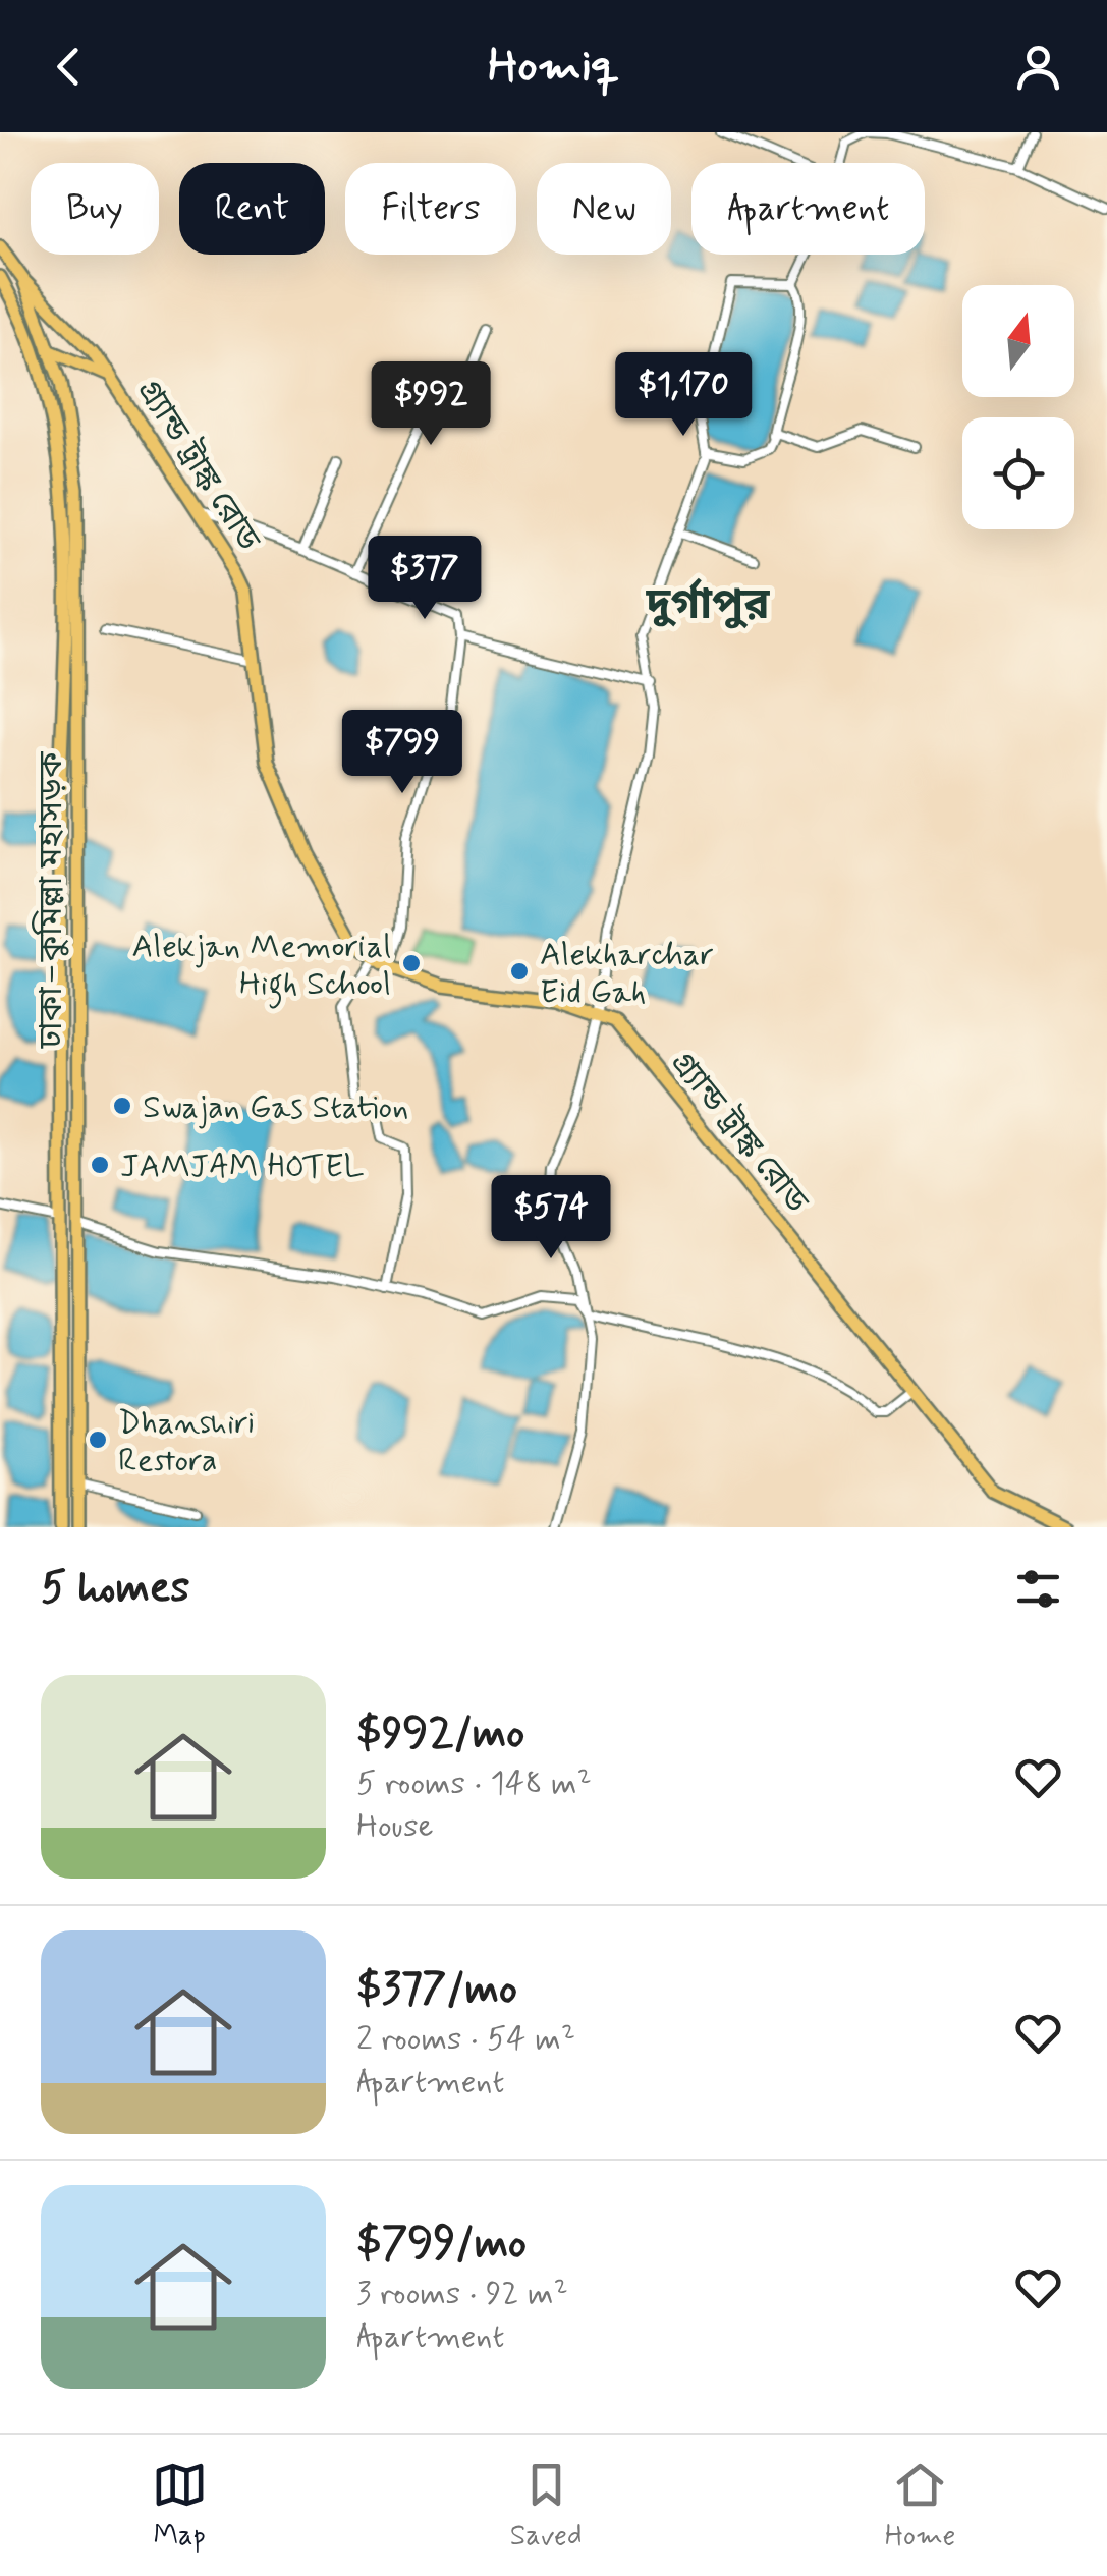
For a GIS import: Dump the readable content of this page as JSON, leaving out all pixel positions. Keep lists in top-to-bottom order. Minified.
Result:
{"streets":{"highway":["গ্র্যান্ড ট্রাঙ্ক রোড","ঢাকা–কুমিল্লা মহাসড়ক"]},"crossings":[["গ্র্যান্ড ট্রাঙ্ক রোড","ঢাকা–কুমিল্লা মহাসড়ক"]],"districts":["দুর্গাপুর"],"places":["Alekjan Memorial High School","Alekharchar Eid Gah","Swajan Gas Station","JAMJAM HOTEL","Dhanshiri Restora"],"north":"top","page":{"header":"Homiq","chip":["Buy","Rent","Filters","New","Apartment"],"price":["$1,170","$992","$377","$799","$574"],"heading":"5 homes","list":[{"name":"$992/mo","note":"5 rooms · 148 m² · House"},{"name":"$377/mo","note":"2 rooms · 54 m² · Apartment"},{"name":"$799/mo","note":"3 rooms · 92 m² · Apartment"}],"tabs":["Map","Saved","Home"]}}
